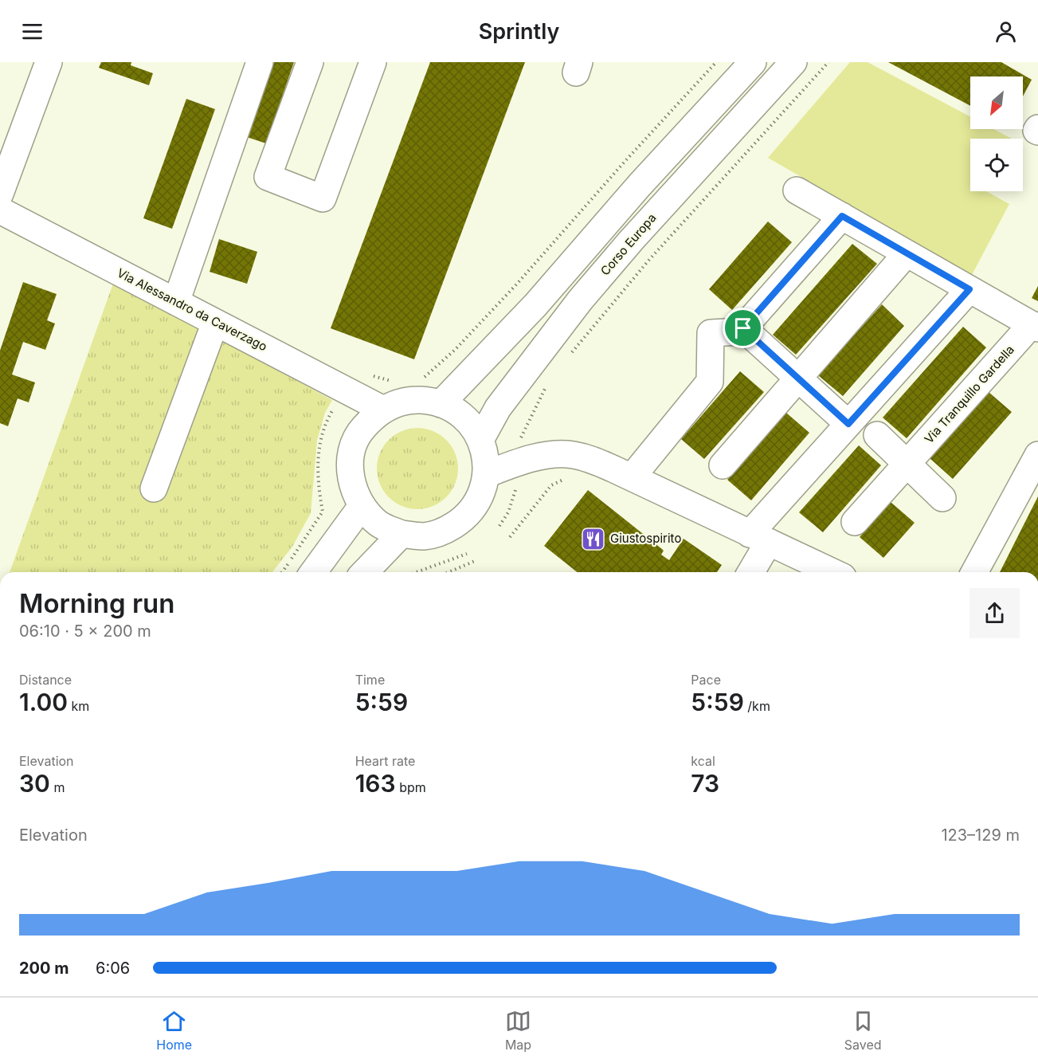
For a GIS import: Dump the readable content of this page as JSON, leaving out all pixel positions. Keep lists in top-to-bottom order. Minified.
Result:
{"streets":{"street":["Corso Europa","Via Alessandro da Caverzago","Via Tranquillo Gardella"]},"crossings":[["Corso Europa","Via Alessandro da Caverzago"]],"places":{"restaurant":["Giustospirito"]},"north":"bottom left","page":{"header":"Sprintly","heading":["Morning run","06:10 · 5 × 200 m"],"stats":[["Distance","1.00 km"],["Time","5:59"],["Pace","5:59 /km"],["Elevation","30 m"],["Heart rate","163 bpm"],["kcal","73"]],"chart":["Elevation","123–129 m"],"list":[{"name":"200 m","note":"6:06"}],"tabs":["Home","Map","Saved"]}}
